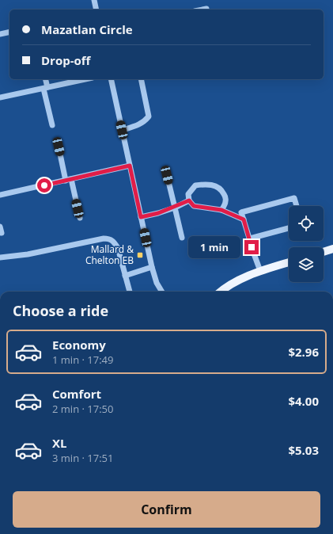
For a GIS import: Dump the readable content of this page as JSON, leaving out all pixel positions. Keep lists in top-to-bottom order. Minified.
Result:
{"places":{"transit":["Mallard & Chelton EB"]},"page":{"banner":["Mazatlan Circle","Drop-off"],"bubble":"1 min","heading":"Choose a ride","list":[{"name":"Economy","note":"1 min · 17:49","value":"$2.96"},{"name":"Comfort","note":"2 min · 17:50","value":"$4.00"},{"name":"XL","note":"3 min · 17:51","value":"$5.03"}],"buttons":"Confirm"}}
